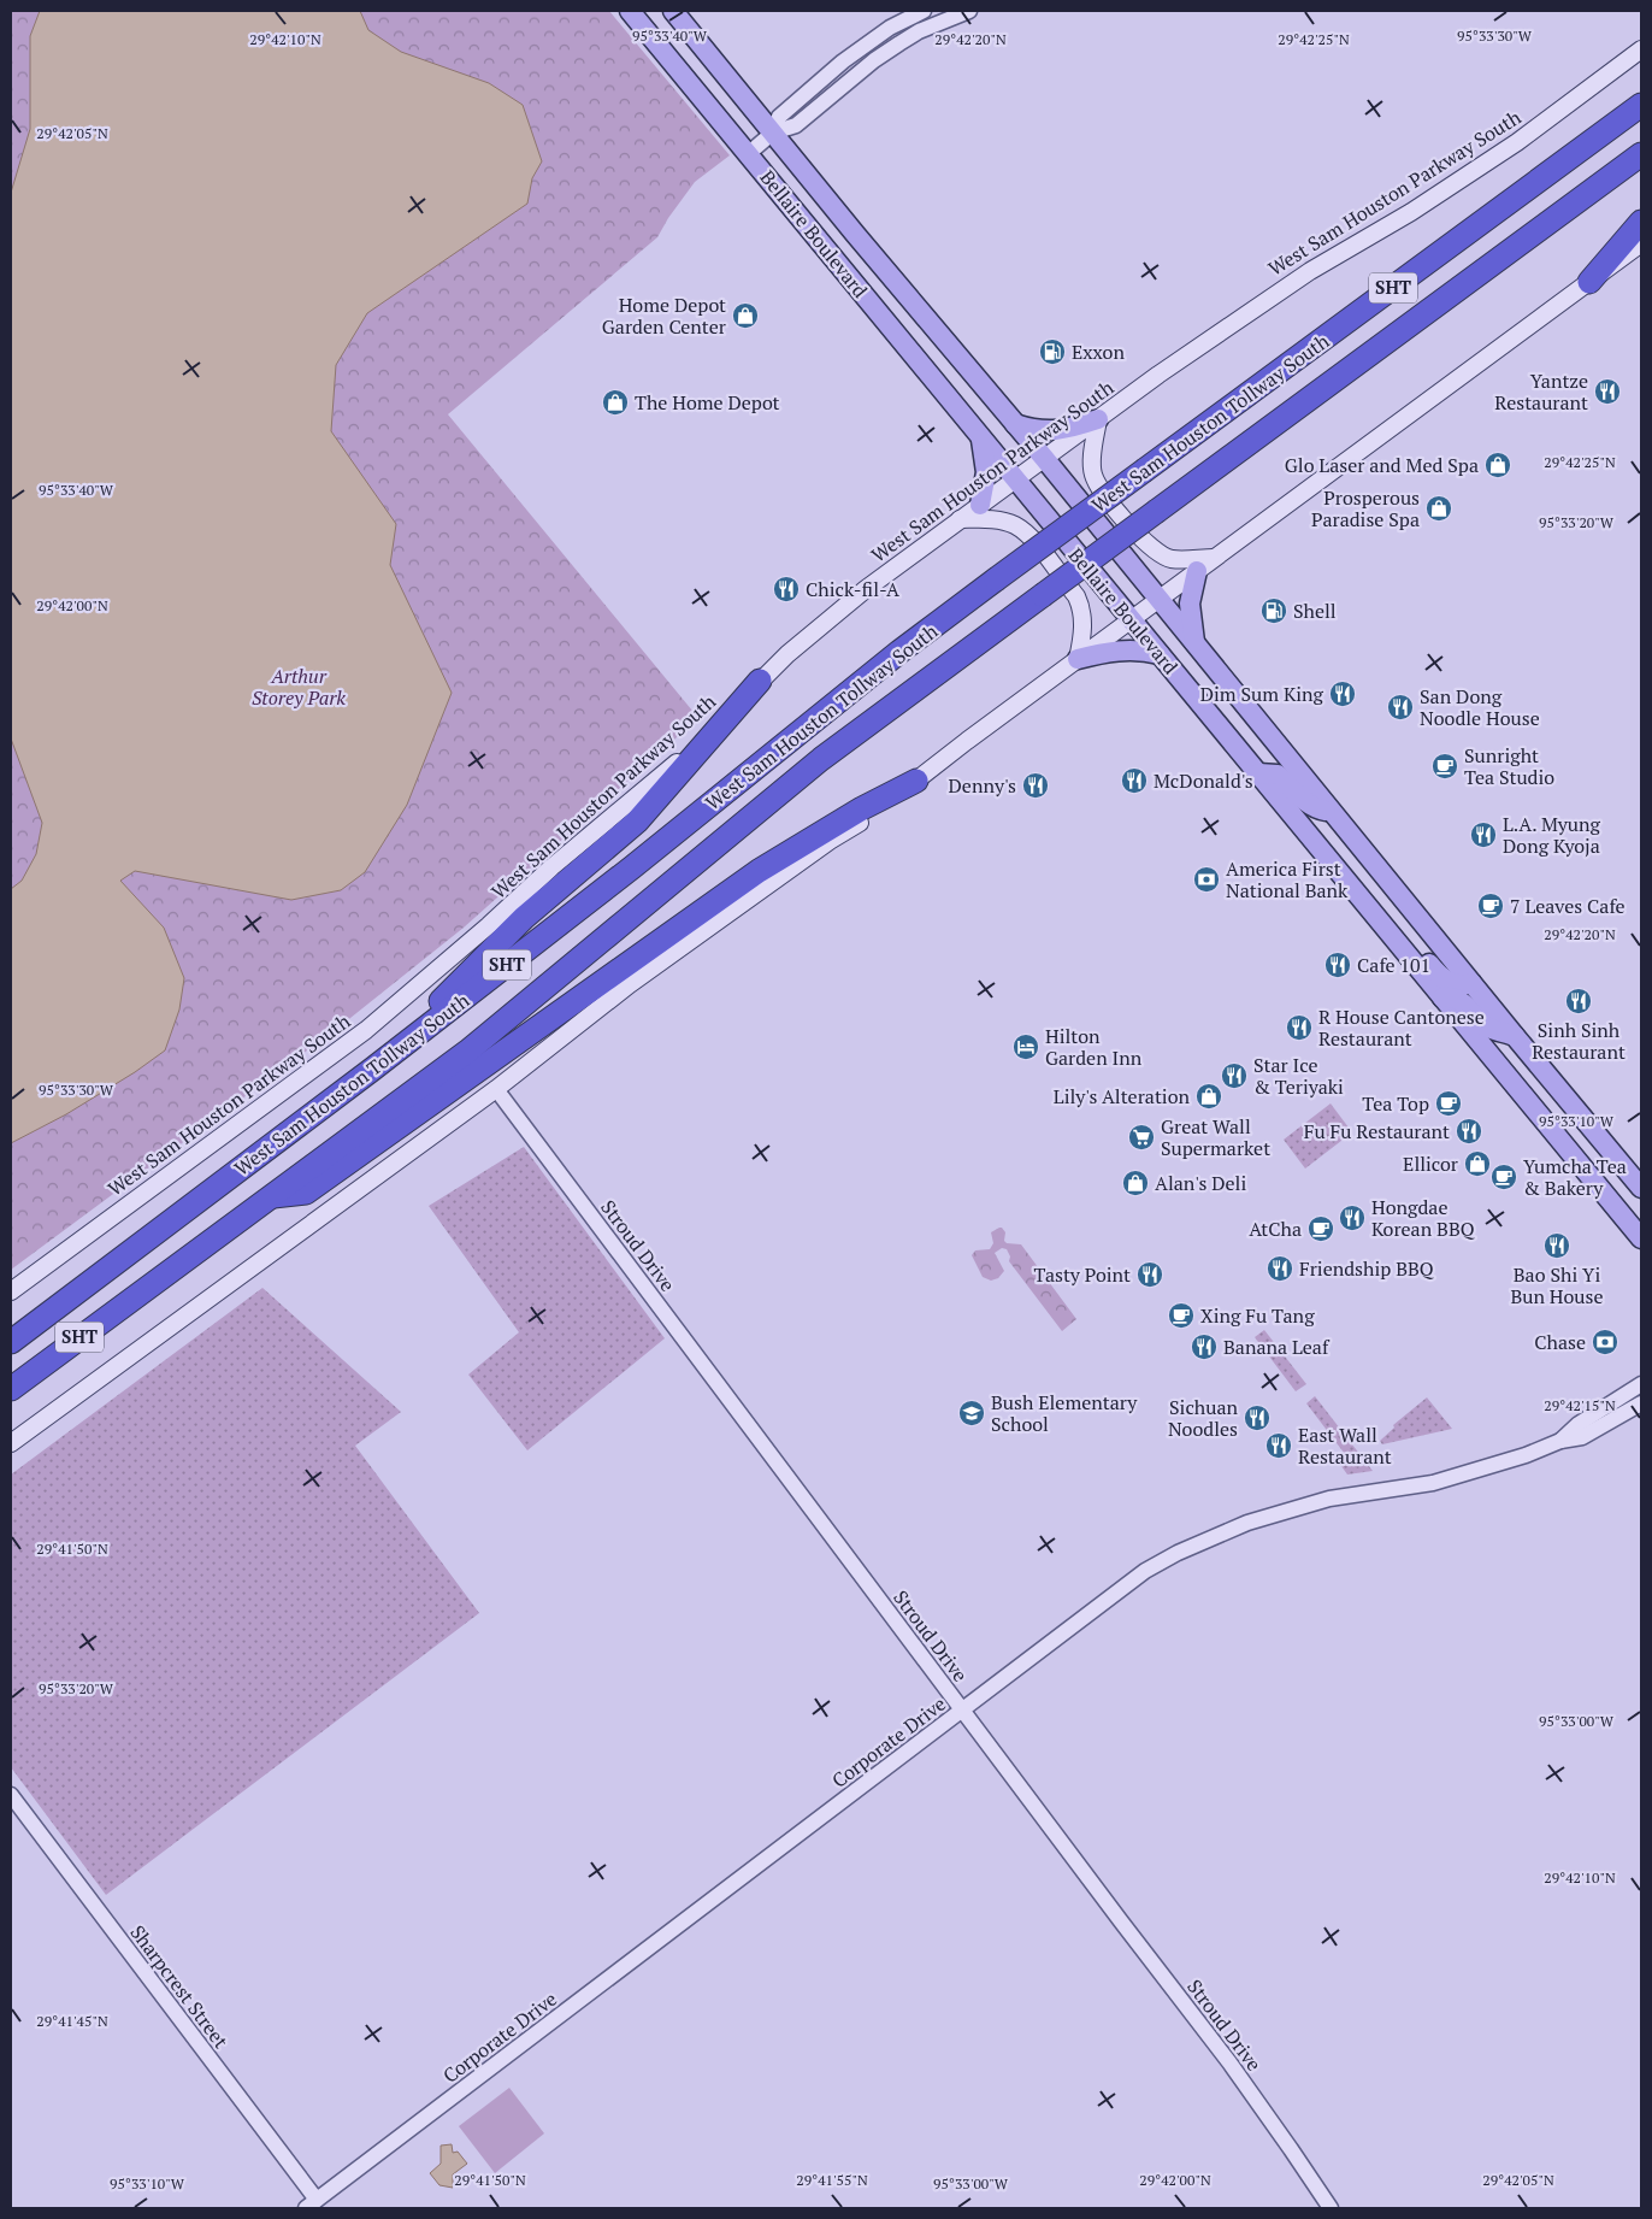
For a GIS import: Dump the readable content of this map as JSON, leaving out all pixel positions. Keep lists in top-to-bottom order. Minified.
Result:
{"streets":{"highway":["SHT","West Sam Houston Tollway South"],"main road":["West Sam Houston Parkway South","Bellaire Boulevard"],"street":["Stroud Drive","Corporate Drive","Sharpcrest Street"]},"crossings":[["West Sam Houston Parkway South","Bellaire Boulevard"],["Stroud Drive","Corporate Drive"],["Corporate Drive","Sharpcrest Street"]],"parks":["Arthur Storey Park"],"places":{"shop":["Home Depot Garden Center","The Home Depot","Glo Laser and Med Spa","Prosperous Paradise Spa","Lily's Alteration","Ellicor","Alan's Deli"],"fuel station":["Exxon","Shell"],"restaurant":["Yantze Restaurant","Chick-fil-A","Dim Sum King","San Dong Noodle House","McDonald's","Denny's","L.A. Myung Dong Kyoja","Cafe 101","Sinh Sinh Restaurant","R House Cantonese Restaurant","Star Ice & Teriyaki","Fu Fu Restaurant","Hongdae Korean BBQ","Bao Shi Yi Bun House","Friendship BBQ","Tasty Point","Banana Leaf","Sichuan Noodles","East Wall Restaurant"],"cafe":["Sunright Tea Studio","7 Leaves Cafe","Tea Top","Yumcha Tea & Bakery","AtCha","Xing Fu Tang"],"bank":["America First National Bank","Chase"],"hotel":["Hilton Garden Inn"],"supermarket":["Great Wall Supermarket"],"school or university":["Bush Elementary School"]},"coordinates":["95°33'30\"W","95°33'40\"W","29°42'10\"N","29°42'20\"N","29°42'25\"N","29°42'05\"N","95°33'20\"W","29°42'00\"N","95°33'10\"W","29°42'15\"N","29°41'50\"N","95°33'00\"W","29°41'45\"N","29°41'55\"N"]}
